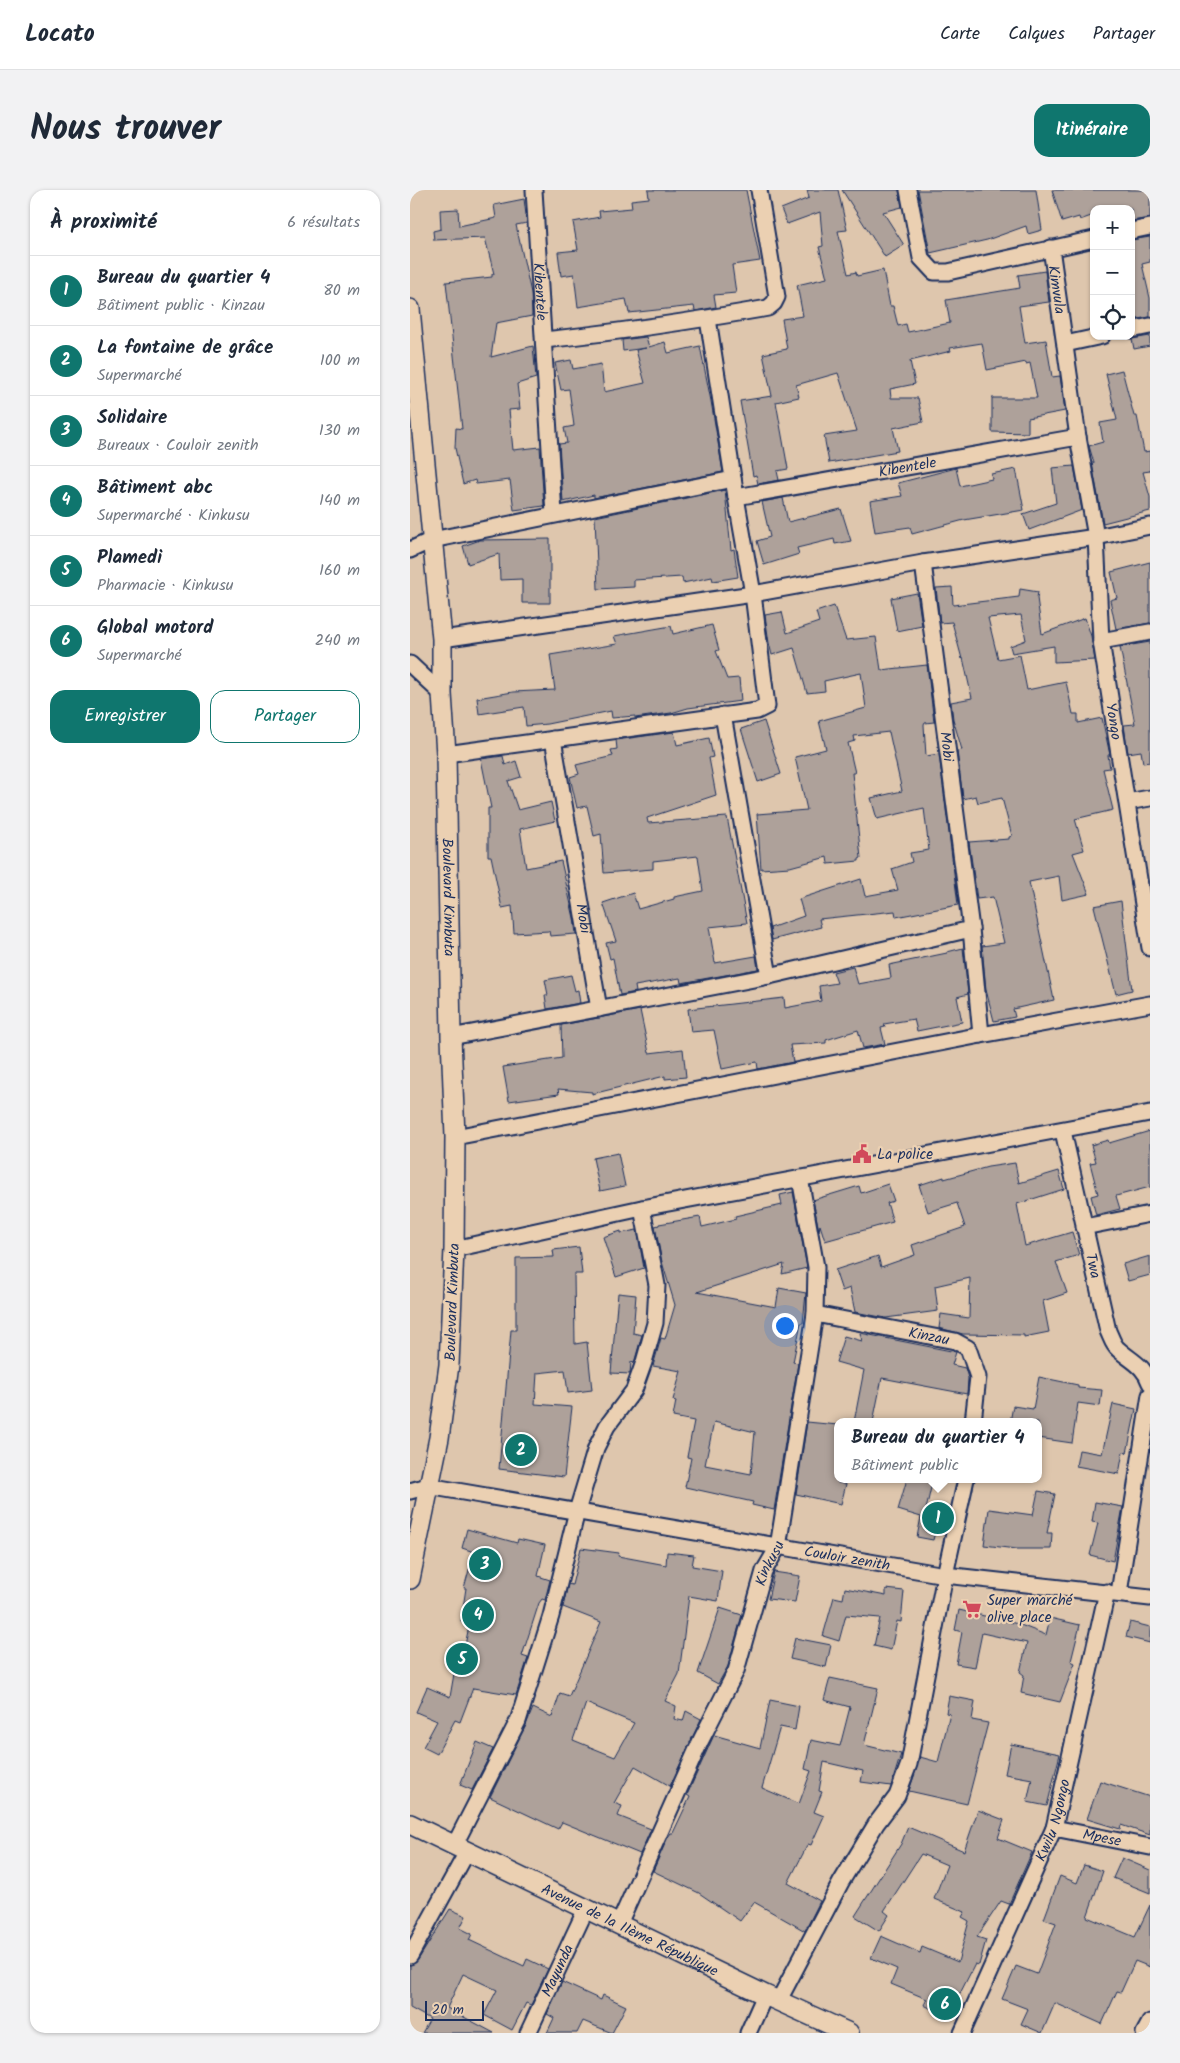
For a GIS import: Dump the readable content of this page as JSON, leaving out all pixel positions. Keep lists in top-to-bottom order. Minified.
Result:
{"streets":{"street":["Kimvula","Kibentele","Yongo","Mobi","Boulevard Kimbuta","Twa","Kinzau","Couloir zenith","Kinkusu","Kwilu Ngongo","Mpese","Avenue de la IIème République","Mayunda"]},"crossings":[["Kimvula","Kibentele"],["Kimvula","Yongo"],["Boulevard Kimbuta","Couloir zenith"],["Kinzau","Kinkusu"],["Couloir zenith","Kinkusu"],["Couloir zenith","Kwilu Ngongo"],["Kinkusu","Avenue de la IIème République"],["Kwilu Ngongo","Mpese"],["Avenue de la IIème République","Mayunda"]],"places":{"public building":["La police"],"supermarket":["Super marché olive place"]},"scale_bar":"20 m","page":{"header":"Locato","nav":["Carte","Calques","Partager"],"title":"Nous trouver","buttons":["Itinéraire",["Enregistrer","Partager"]],"heading":["À proximité","6 résultats"],"map_buttons":["+","−"],"list":[{"mark":"1","name":"Bureau du quartier 4","note":"Bâtiment public · Kinzau","value":"80 m"},{"mark":"2","name":"La fontaine de grâce","note":"Supermarché","value":"100 m"},{"mark":"3","name":"Solidaire","note":"Bureaux · Couloir zenith","value":"130 m"},{"mark":"4","name":"Bâtiment abc","note":"Supermarché · Kinkusu","value":"140 m"},{"mark":"5","name":"Plamedi","note":"Pharmacie · Kinkusu","value":"160 m"},{"mark":"6","name":"Global motord","note":"Supermarché","value":"240 m"}],"popup":["Bureau du quartier 4","Bâtiment public"],"pins":["2","1","3","4","5","6"],"scale":"20 m"}}
